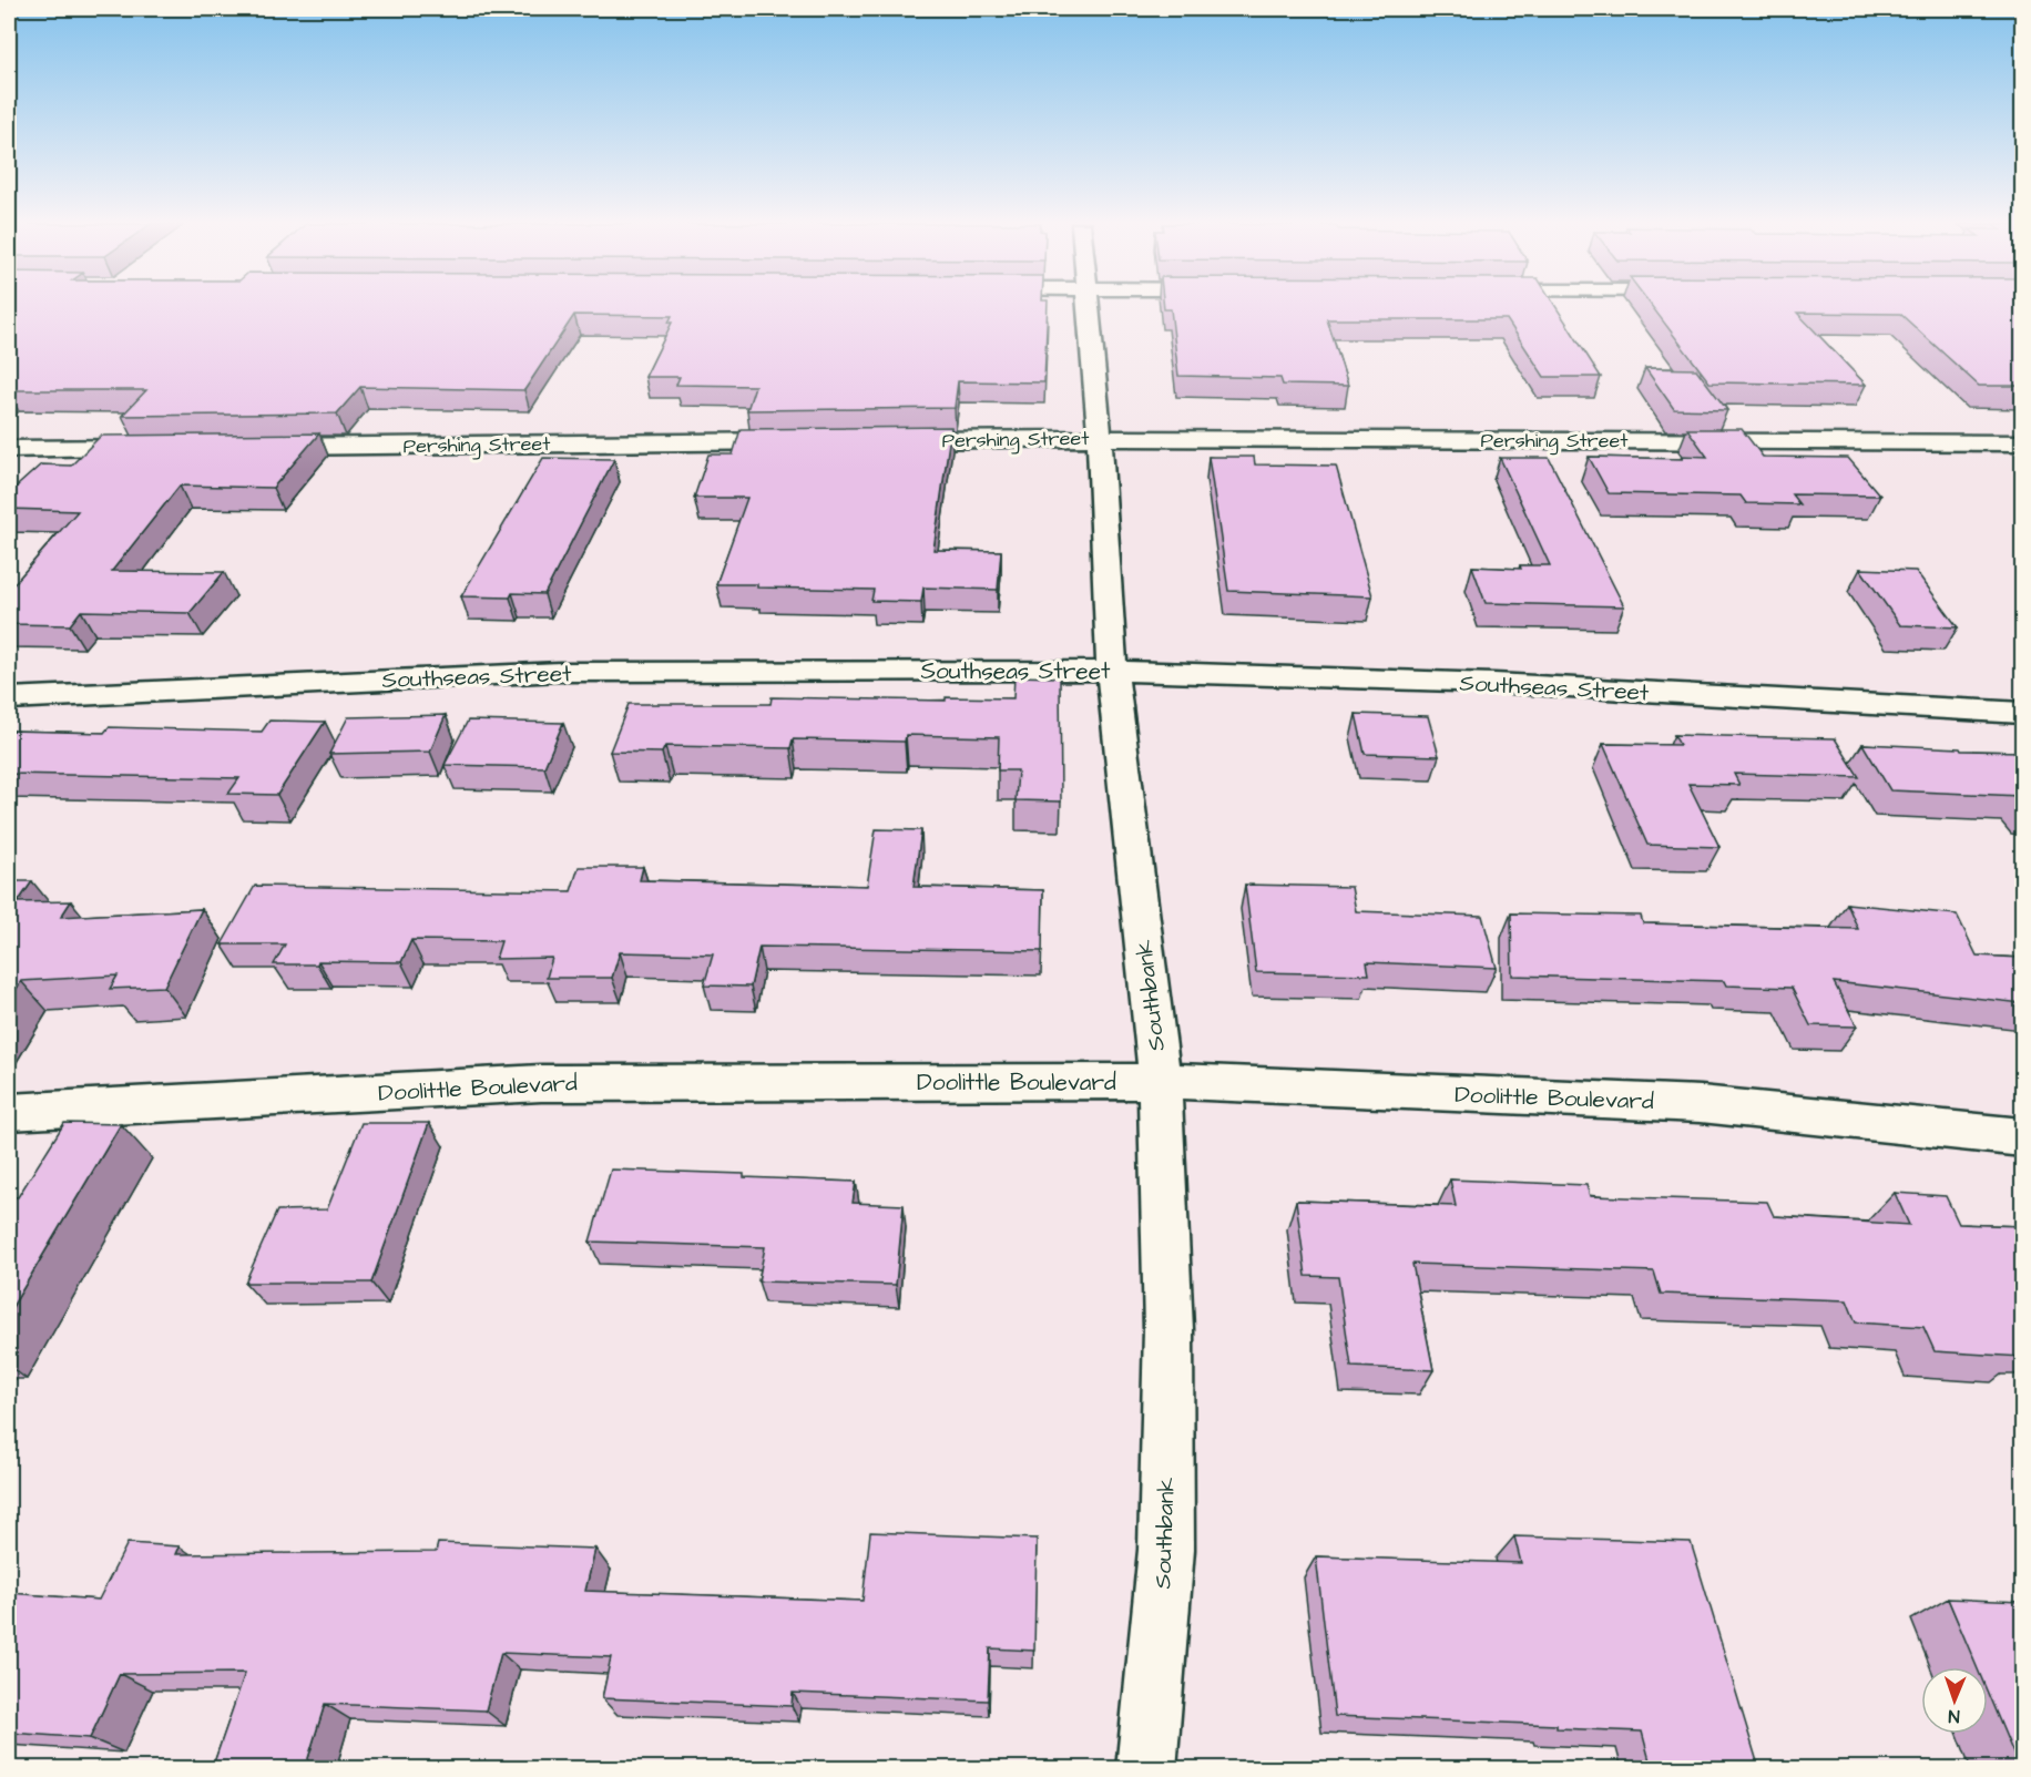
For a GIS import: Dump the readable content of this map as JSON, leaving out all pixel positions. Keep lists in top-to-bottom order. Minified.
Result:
{"streets":{"street":["Pershing Street","Southseas Street","Southbank","Doolittle Boulevard"]},"crossings":[["Pershing Street","Southbank"],["Southseas Street","Southbank"],["Southbank","Doolittle Boulevard"]],"north":"bottom"}
